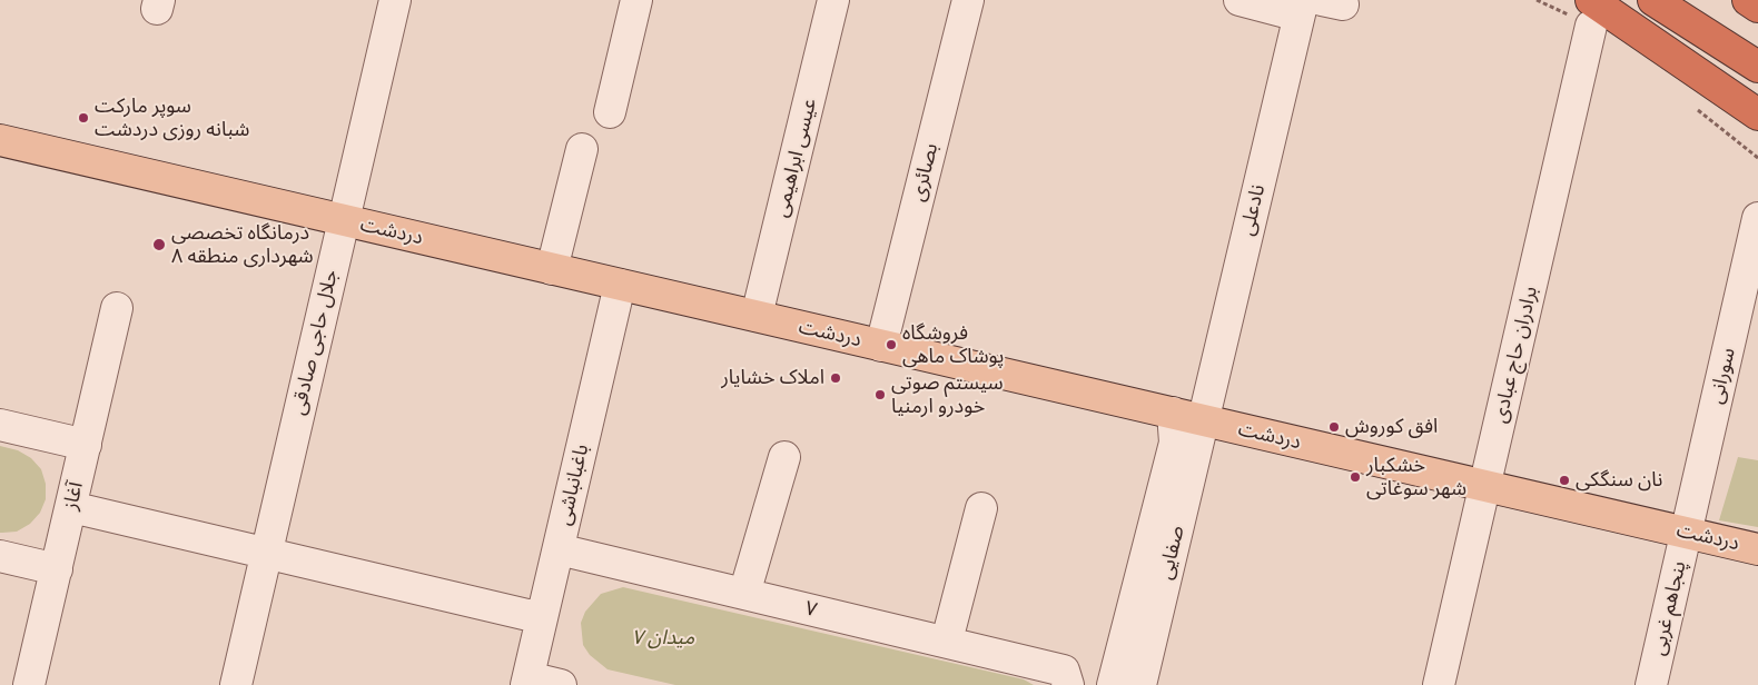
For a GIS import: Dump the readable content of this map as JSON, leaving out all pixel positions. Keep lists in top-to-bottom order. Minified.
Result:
{"streets":{"main road":["دردشت"],"street":["عیسی ابراهیمی","بصائری","نادعلی","جلال حاجی صادقی","برادران حاج عبادی","سورانی","باغبانباشی","آغاز","صفایی","پنجاهم غربی","۷"]},"crossings":[["عیسی ابراهیمی","دردشت"],["بصائری","دردشت"],["نادعلی","دردشت"],["نادعلی","صفایی"],["دردشت","جلال حاجی صادقی"],["دردشت","برادران حاج عبادی"],["دردشت","سورانی"],["دردشت","باغبانباشی"],["دردشت","صفایی"],["دردشت","پنجاهم غربی"],["سورانی","پنجاهم غربی"],["باغبانباشی","۷"],["صفایی","۷"]],"parks":["میدان ۷"],"places":["سوپر مارکت شبانه روزی دردشت","درمانگاه تخصصی شهرداری منطقه ۸","فروشگاه پوشاک ماهی","املاک خشایار","سیستم صوتی خودرو ارمنیا","افق کوروش","خشکبار شهر سوغاتی","نان سنگکی"]}
